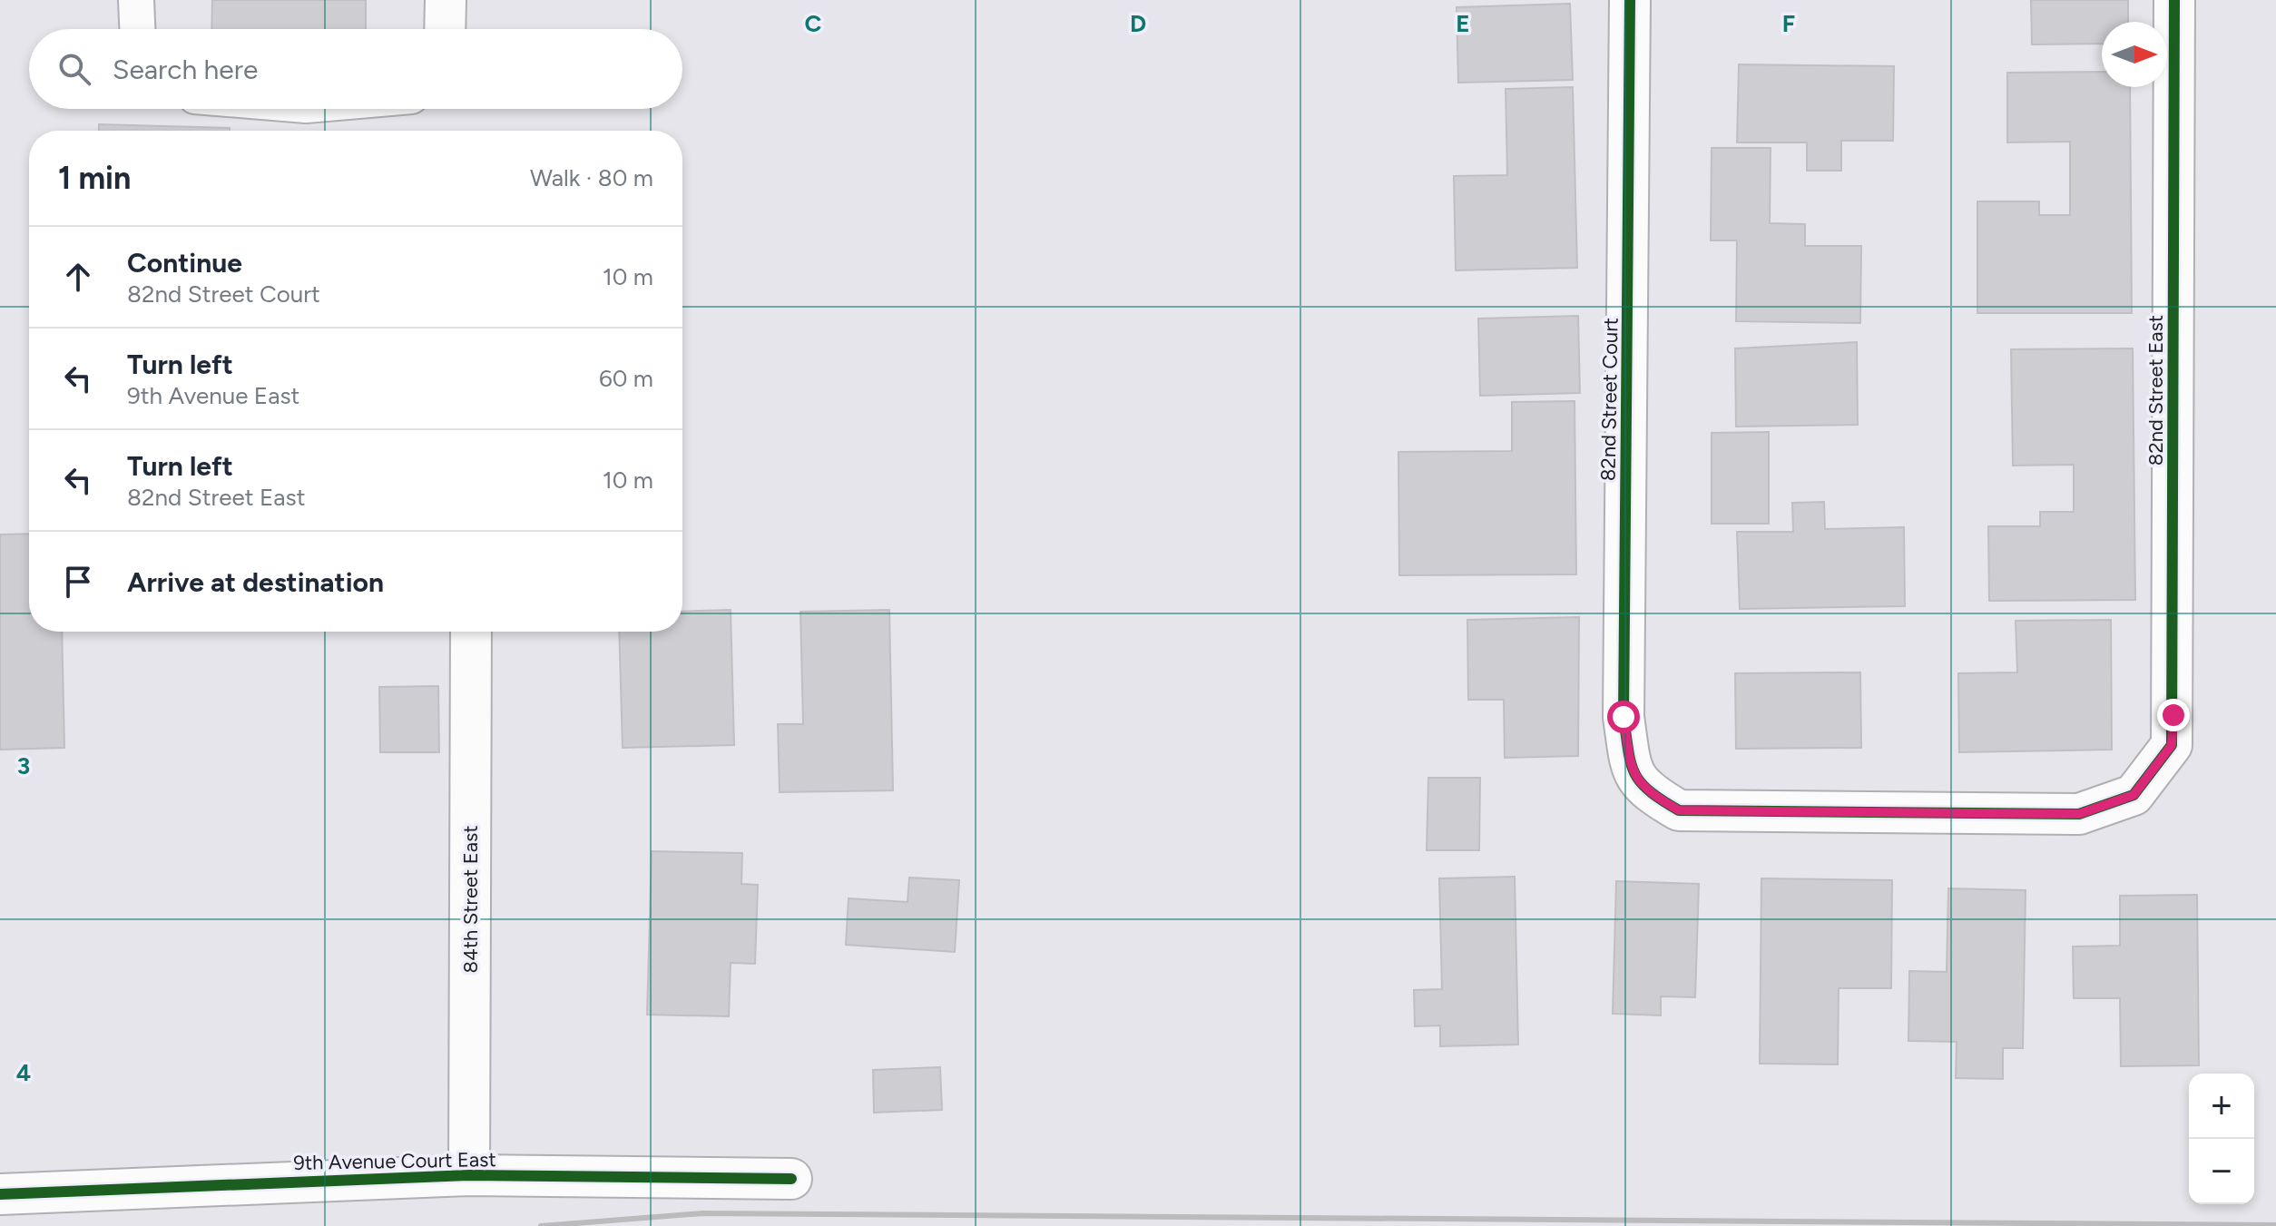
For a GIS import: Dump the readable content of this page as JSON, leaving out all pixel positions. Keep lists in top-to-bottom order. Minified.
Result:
{"streets":{"street":["82nd Street East","82nd Street Court","84th Street East","9th Avenue Court East"]},"crossings":[["82nd Street East","82nd Street Court"],["84th Street East","9th Avenue Court East"]],"north":"right","page":{"search":"Search here","heading":["1 min","Walk · 80 m"],"list":[["Continue","82nd Street Court","10 m"],["Turn left","9th Avenue East","60 m"],["Turn left","82nd Street East","10 m"],"Arrive at destination"],"map_buttons":["+","−"]},"grid":{"columns":["C","D","E","F"],"rows":["3","4"]}}
